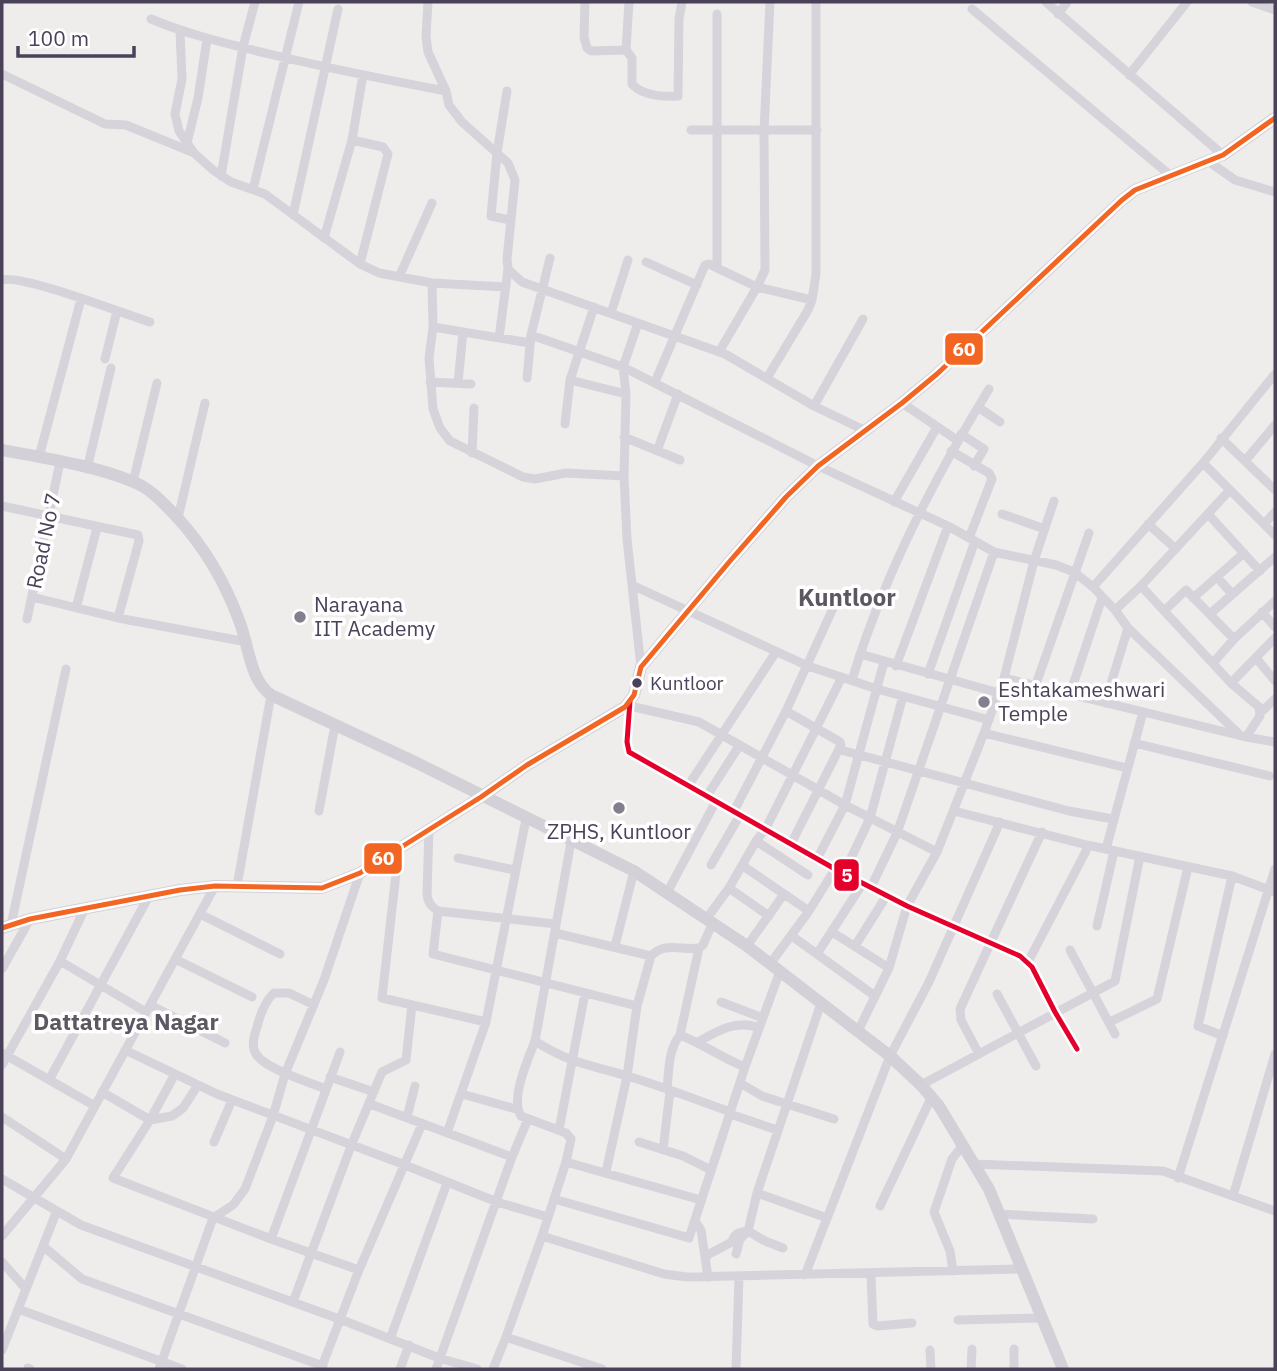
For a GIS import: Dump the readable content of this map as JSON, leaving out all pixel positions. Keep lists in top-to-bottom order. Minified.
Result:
{"streets":{"street":["Road No 7"]},"districts":["Kuntloor","Dattatreya Nagar"],"places":["Narayana IIT Academy","Kuntloor","Eshtakameshwari Temple","ZPHS, Kuntloor"],"lines":["transit line 60","transit line 5"],"scale_bar":"100 m"}
